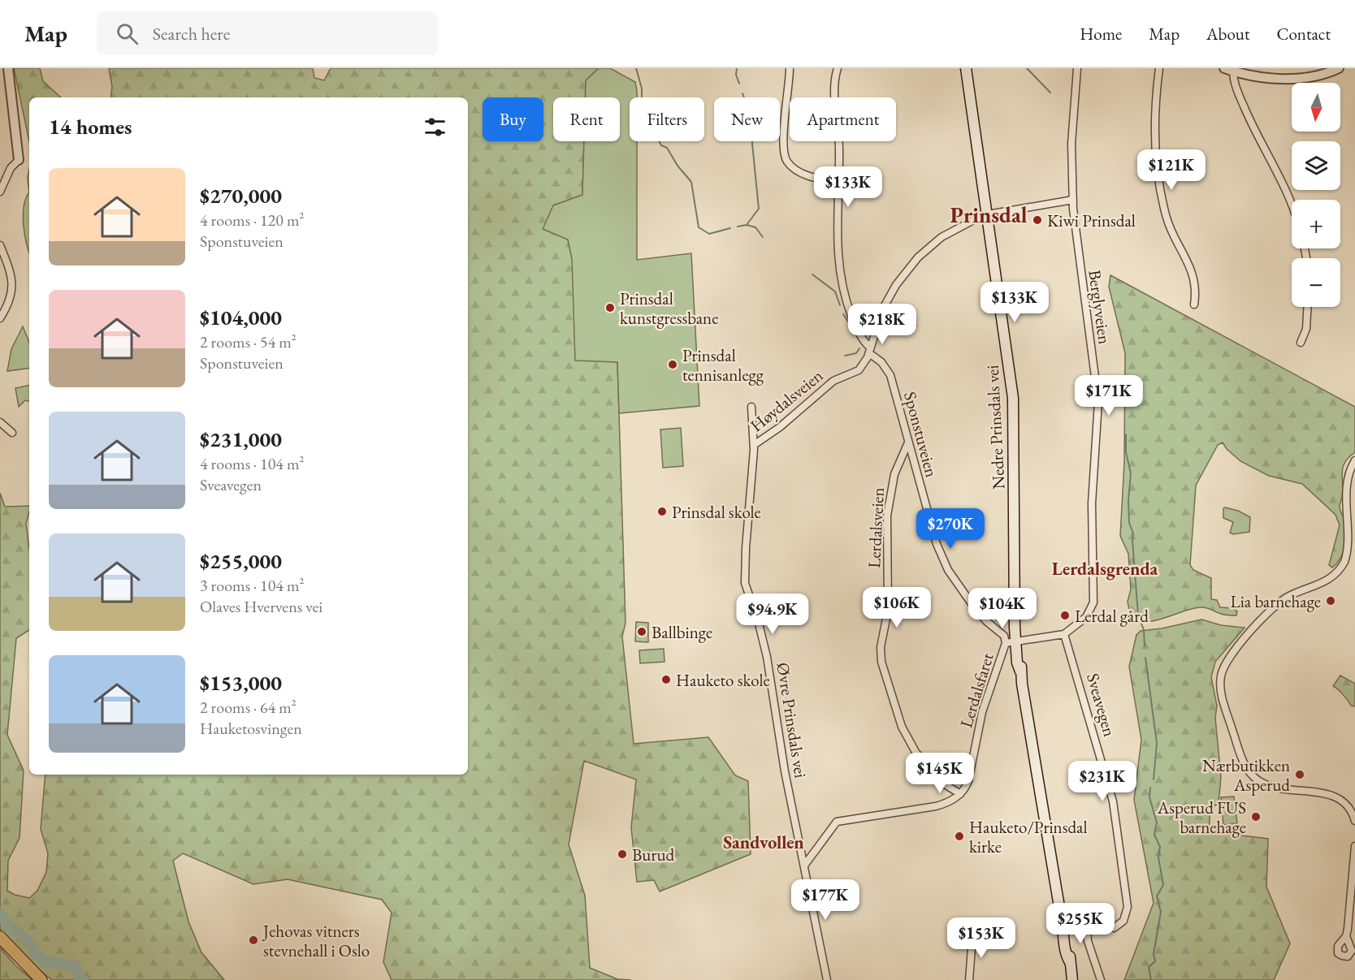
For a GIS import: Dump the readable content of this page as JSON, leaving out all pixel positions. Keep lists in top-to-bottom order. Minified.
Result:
{"streets":{"main road":["Nedre Prinsdals vei"],"street":["Berglyveien","Høydalsveien","Sponstuveien","Lerdalsveien","Lerdalsfaret","Sveavegen","Øvre Prinsdals vei"]},"crossings":[["Berglyveien","Høydalsveien"],["Berglyveien","Nedre Prinsdals vei"],["Berglyveien","Sponstuveien"],["Berglyveien","Lerdalsfaret"],["Berglyveien","Sveavegen"],["Høydalsveien","Nedre Prinsdals vei"],["Høydalsveien","Sponstuveien"],["Høydalsveien","Øvre Prinsdals vei"],["Nedre Prinsdals vei","Sponstuveien"],["Nedre Prinsdals vei","Lerdalsfaret"],["Nedre Prinsdals vei","Sveavegen"],["Sponstuveien","Lerdalsveien"],["Sponstuveien","Lerdalsfaret"],["Lerdalsveien","Lerdalsfaret"]],"districts":["Prinsdal","Lerdalsgrenda","Sandvollen"],"places":["Kiwi Prinsdal","Prinsdal kunstgressbane","Prinsdal tennisanlegg","Prinsdal skole","Lia barnehage","Lerdal gård","Ballbinge","Hauketo skole","Nærbutikken Asperud","Asperud FUS barnehage","Hauketo/Prinsdal kirke","Burud","Jehovas vitners stevnehall i Oslo"],"north":"bottom","page":{"header":"Map","search":"Search here","nav":["Home","Map","About","Contact"],"map_buttons":["+","−"],"chip":["Buy","Rent","Filters","New","Apartment"],"heading":"14 homes","price":["$121K","$133K","$133K","$218K","$171K","$270K","$106K","$104K","$94.9K","$145K","$231K","$177K","$255K","$153K"],"list":[{"name":"$270,000","note":"4 rooms · 120 m² · Sponstuveien"},{"name":"$104,000","note":"2 rooms · 54 m² · Sponstuveien"},{"name":"$231,000","note":"4 rooms · 104 m² · Sveavegen"},{"name":"$255,000","note":"3 rooms · 104 m² · Olaves Hvervens vei"},{"name":"$153,000","note":"2 rooms · 64 m² · Hauketosvingen"}]}}
